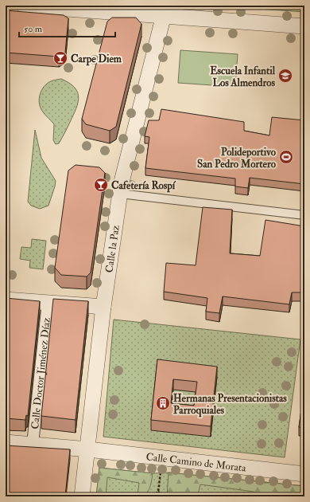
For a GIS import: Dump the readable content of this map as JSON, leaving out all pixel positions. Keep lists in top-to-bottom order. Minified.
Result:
{"streets":{"street":["Calle la Paz","Calle Doctor Jiménez Díaz","Calle Camino de Morata"]},"crossings":[["Calle la Paz","Calle Camino de Morata"],["Calle Doctor Jiménez Díaz","Calle Camino de Morata"]],"places":{"bar":["Carpe Diem","Cafetería Rospí"],"school or university":["Escuela Infantil Los Almendros"],"sports":["Polideportivo San Pedro Mortero"],"building":["Hermanas Presentacionistas Parroquiales"]},"scale_bar":"50 m"}
